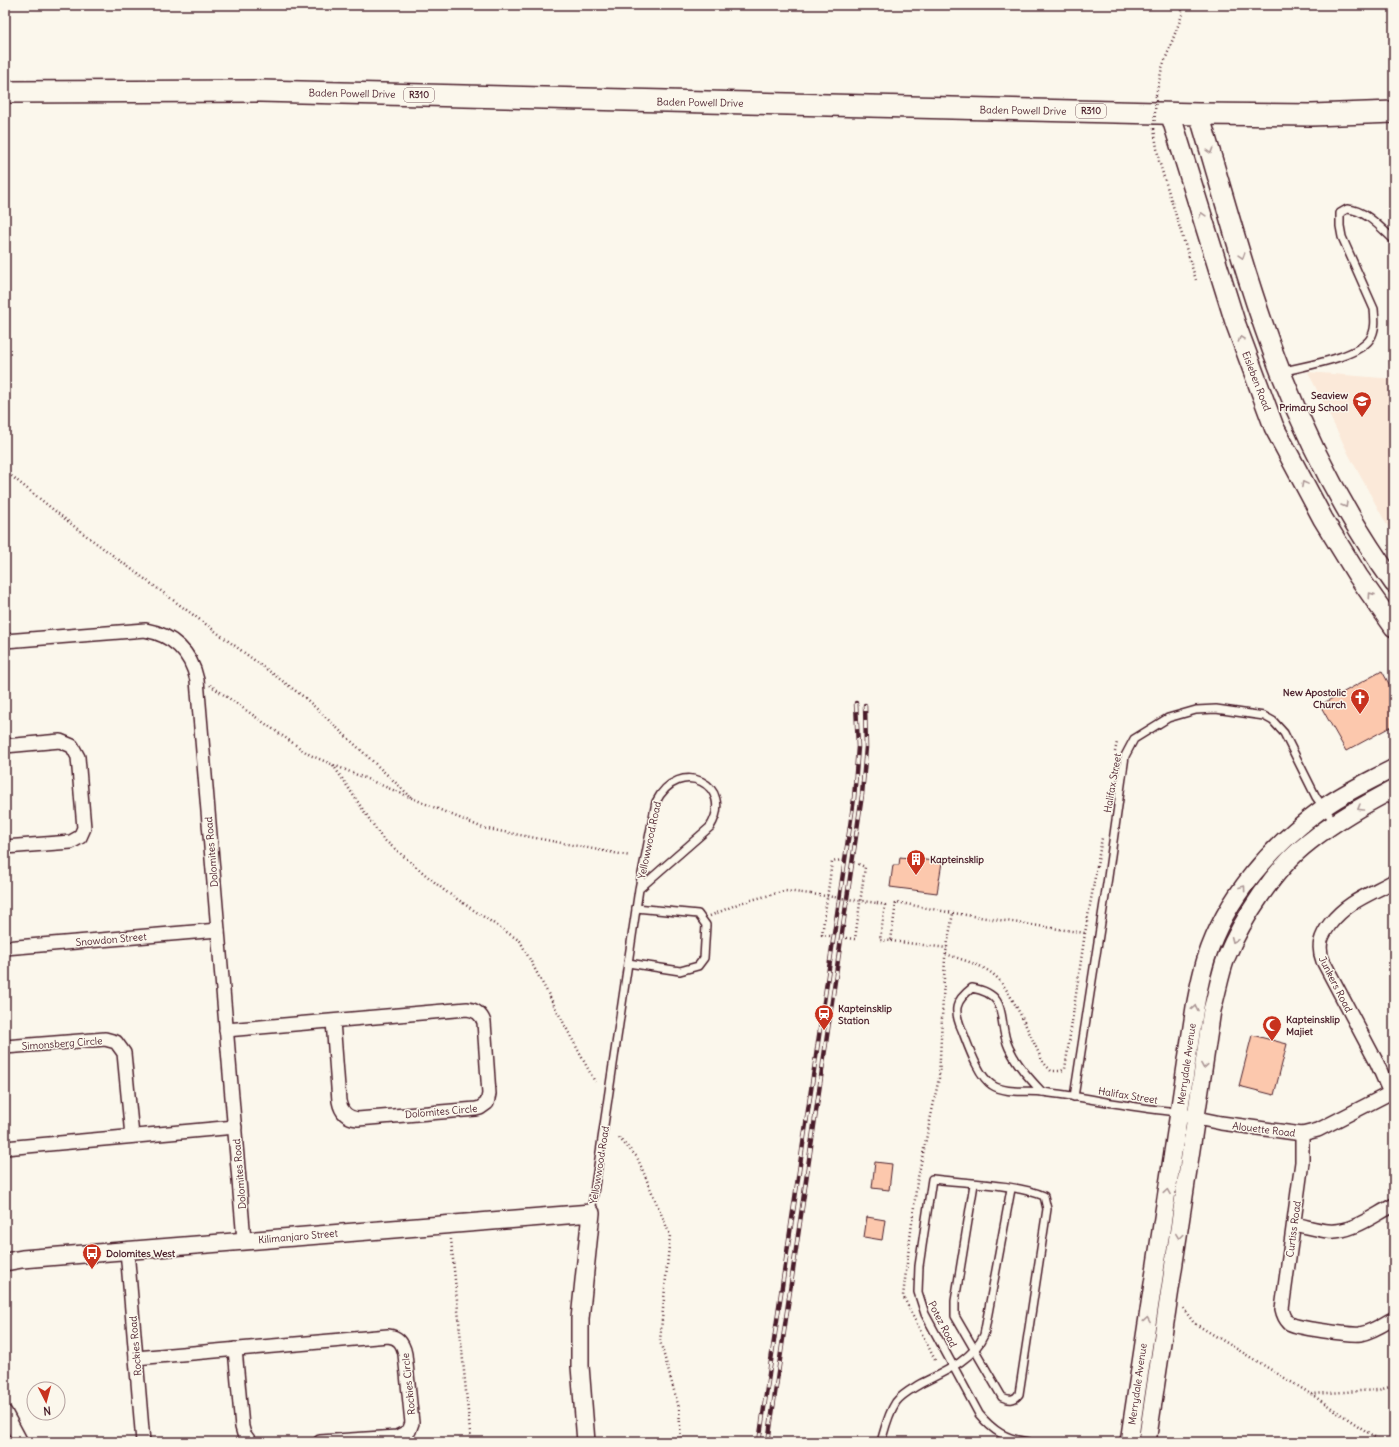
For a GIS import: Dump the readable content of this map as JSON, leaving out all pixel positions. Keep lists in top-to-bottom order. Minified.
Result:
{"streets":{"main road":["Baden Powell Drive","R310","Eisleben Road"],"street":["Yellowwood Road","Dolomites Road","Snowdon Street","Junkers Road","Simonsberg Circle","Merrydale Avenue","Dolomites Circle","Alouette Road","Curtiss Road","Kilimanjaro Street","Rockies Road","Rockies Circle"],"lane":["Halifax Street","Potez Road"]},"crossings":[["Baden Powell Drive","Eisleben Road"],["Halifax Street","Merrydale Avenue"],["Halifax Street","Alouette Road"],["Yellowwood Road","Kilimanjaro Street"],["Dolomites Road","Snowdon Street"],["Dolomites Road","Dolomites Circle"],["Dolomites Road","Kilimanjaro Street"],["Junkers Road","Alouette Road"],["Merrydale Avenue","Alouette Road"],["Alouette Road","Curtiss Road"],["Kilimanjaro Street","Rockies Road"],["Rockies Road","Rockies Circle"]],"places":{"school or university":["Seaview Primary School"],"church":["New Apostolic Church"],"building":["Kapteinsklip"],"station":["Kapteinsklip Station"],"mosque":["Kapteinsklip Majiet"],"bus stop":["Dolomites West"]},"north":"bottom"}
